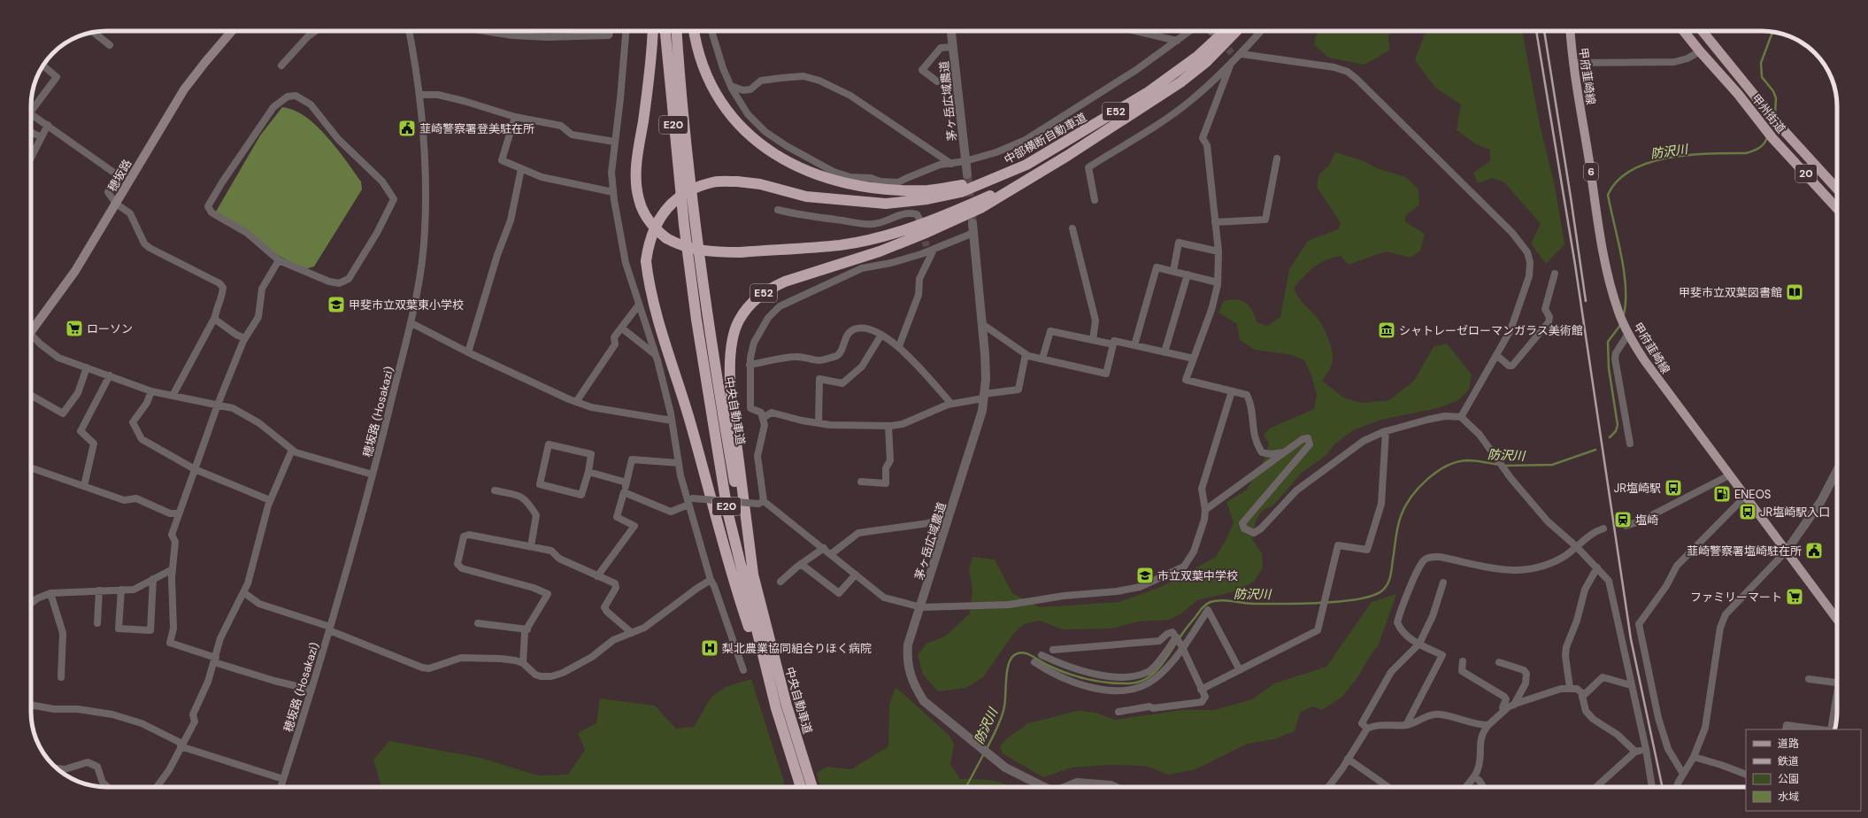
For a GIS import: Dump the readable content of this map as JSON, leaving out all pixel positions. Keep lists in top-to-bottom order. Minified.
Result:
{"streets":{"highway":["E52","甲州街道","E20","中部横断自動車道","20","中央自動車道"],"main road":["甲府韮崎線","6","穂坂路"],"street":["茅ヶ岳広域農道","穂坂路 (Hosakazi)"]},"crossings":[["E52","中部横断自動車道"],["E52","中央自動車道"]],"water":["防沢川"],"places":{"public building":["韮崎警察署登美駐在所","韮崎警察署塩崎駐在所"],"library":["甲斐市立双葉図書館"],"school or university":["甲斐市立双葉東小学校","市立双葉中学校"],"supermarket":["ローソン","ファミリーマート"],"museum":["シャトレーゼローマンガラス美術館"],"bus stop":["JR塩崎駅","JR塩崎駅入口"],"fuel station":["ENEOS"],"station":["塩崎"],"hospital":["梨北農業協同組合りほく病院"]},"legend":["道路","鉄道","公園","水域"]}
